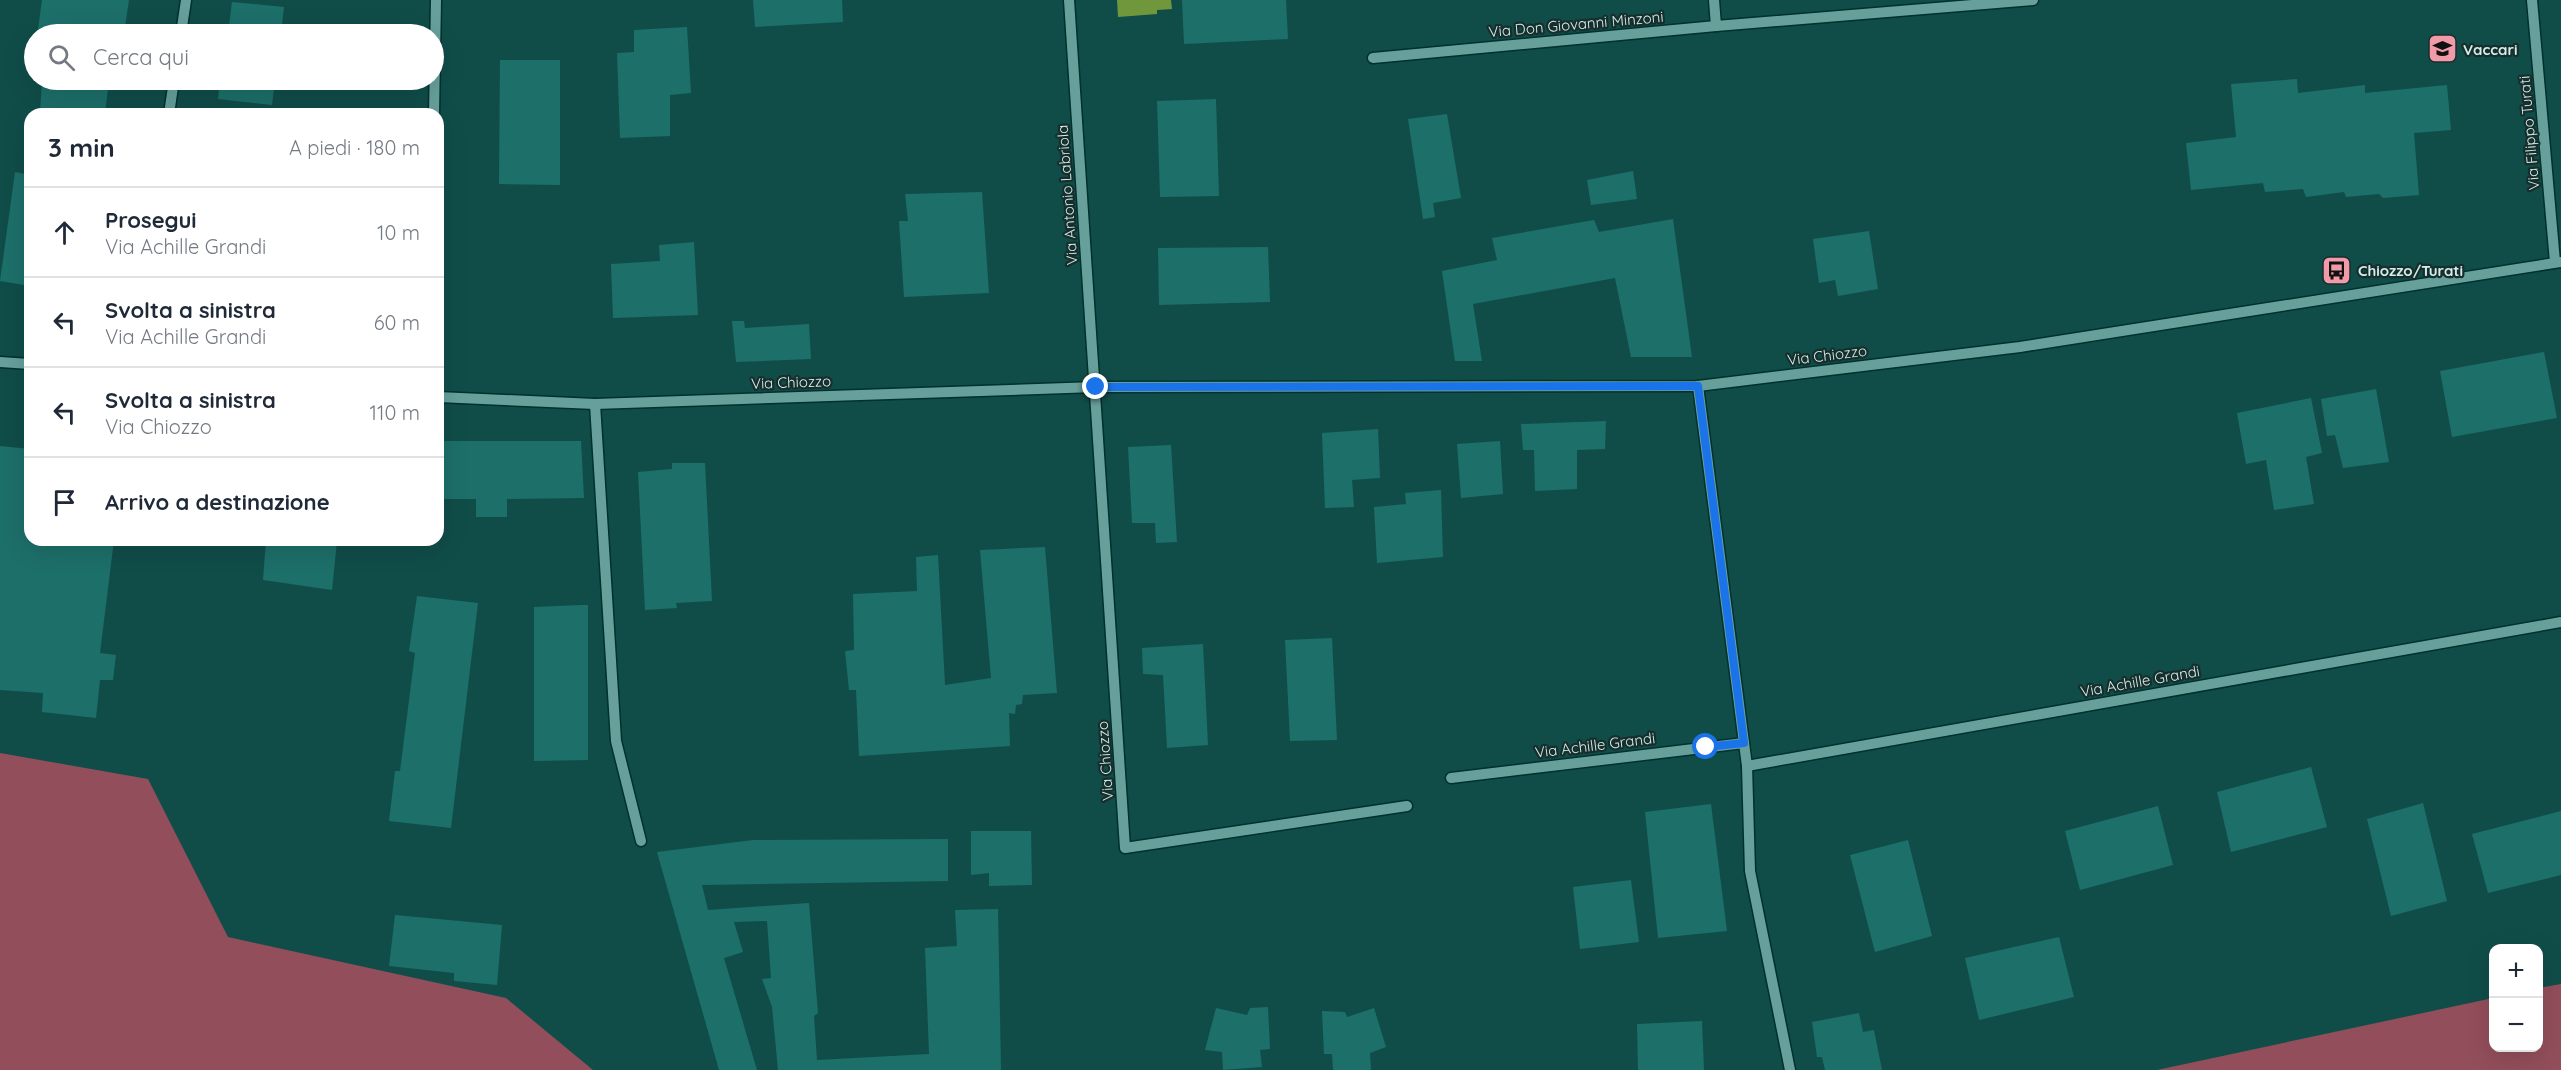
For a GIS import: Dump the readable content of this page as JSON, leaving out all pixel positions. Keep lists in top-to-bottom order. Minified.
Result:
{"streets":{"street":["Via Don Giovanni Minzoni","Via Filippo Turati","Via Antonio Labriola","Via Chiozzo","Via Achille Grandi"]},"crossings":[["Via Filippo Turati","Via Chiozzo"],["Via Antonio Labriola","Via Chiozzo"]],"places":{"school or university":["Vaccari"],"bus stop":["Chiozzo/Turati"]},"page":{"search":"Cerca qui","heading":["3 min","A piedi · 180 m"],"list":[["Prosegui","Via Achille Grandi","10 m"],["Svolta a sinistra","Via Achille Grandi","60 m"],["Svolta a sinistra","Via Chiozzo","110 m"],"Arrivo a destinazione"],"map_buttons":["+","−"]}}
